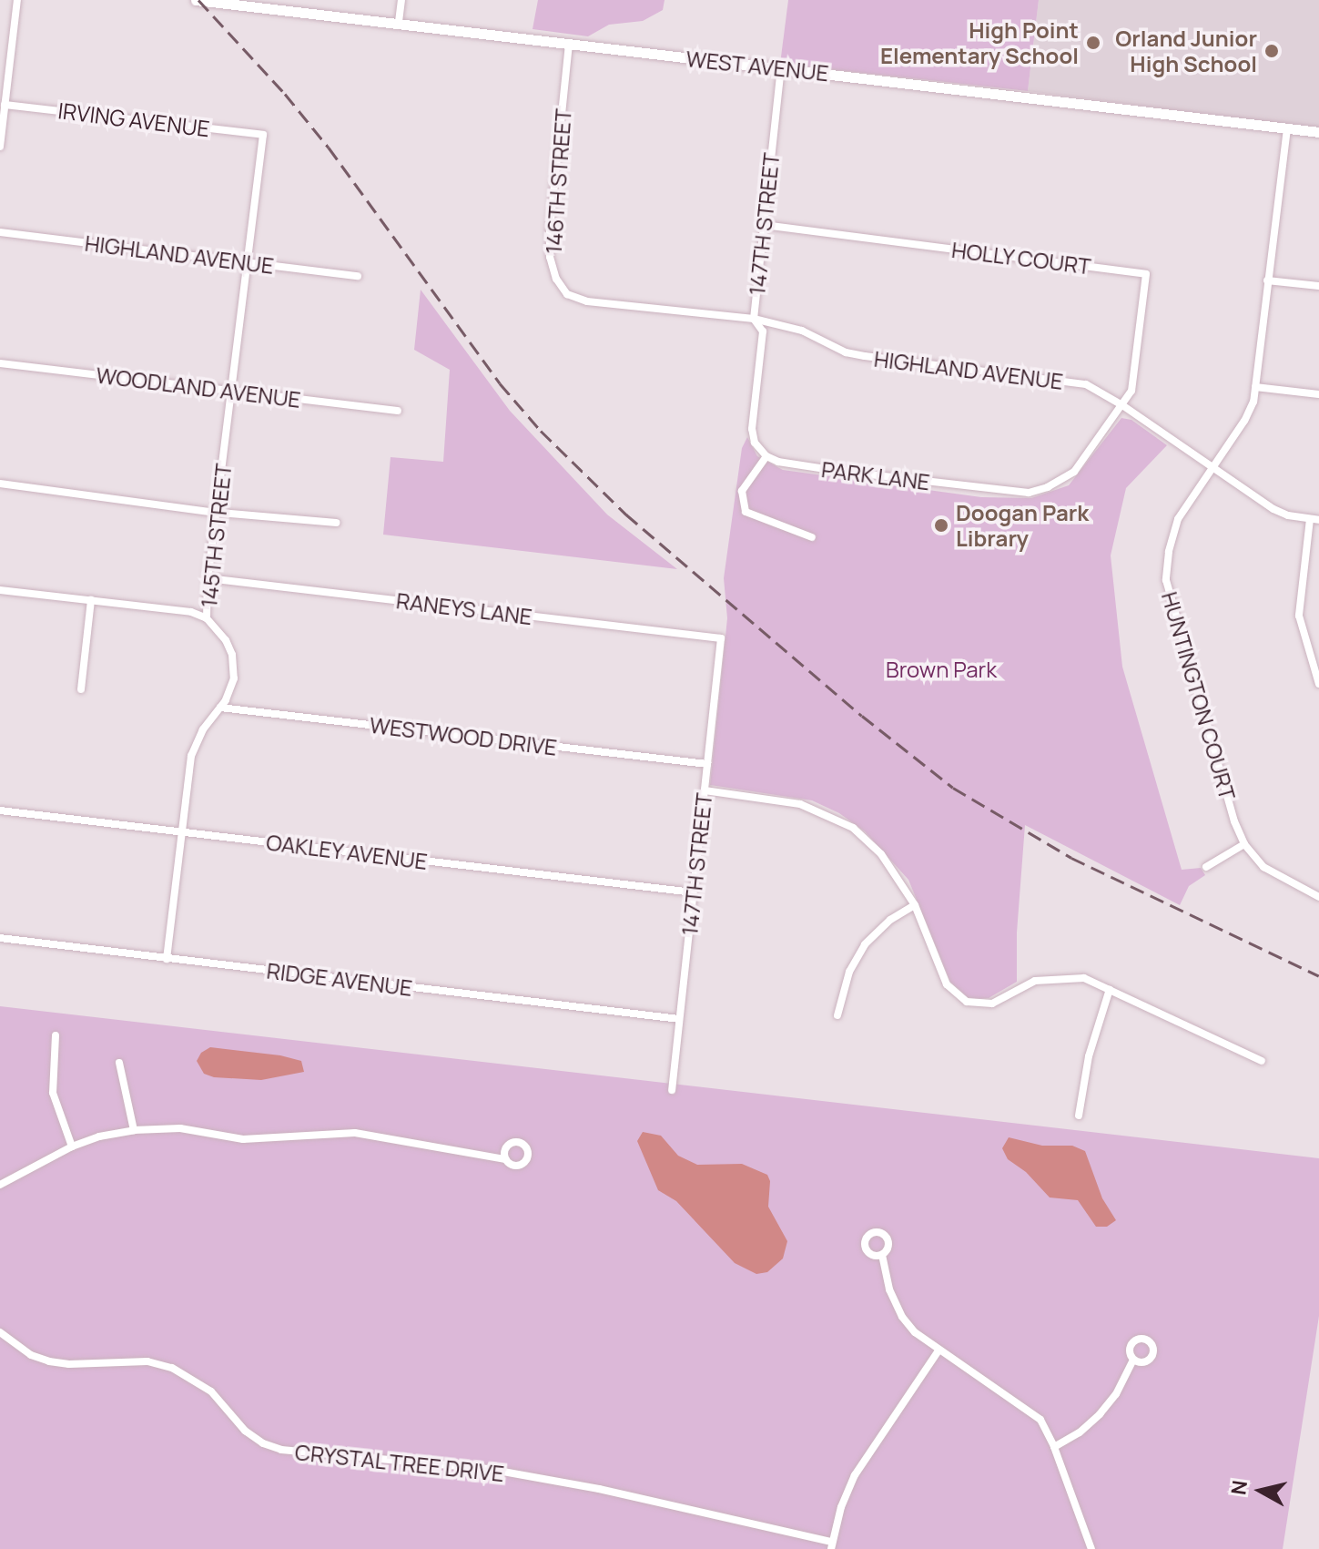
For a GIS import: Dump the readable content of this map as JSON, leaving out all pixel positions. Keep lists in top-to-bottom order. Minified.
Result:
{"streets":{"street":["WEST AVENUE","IRVING AVENUE","146TH STREET","147TH STREET","HIGHLAND AVENUE","HOLLY COURT","WOODLAND AVENUE","PARK LANE","145TH STREET","RANEYS LANE","HUNTINGTON COURT","WESTWOOD DRIVE","OAKLEY AVENUE","RIDGE AVENUE","CRYSTAL TREE DRIVE"]},"crossings":[["WEST AVENUE","146TH STREET"],["WEST AVENUE","147TH STREET"],["WEST AVENUE","HUNTINGTON COURT"],["IRVING AVENUE","145TH STREET"],["146TH STREET","HIGHLAND AVENUE"],["147TH STREET","HIGHLAND AVENUE"],["147TH STREET","HOLLY COURT"],["147TH STREET","PARK LANE"],["147TH STREET","RANEYS LANE"],["147TH STREET","WESTWOOD DRIVE"],["147TH STREET","OAKLEY AVENUE"],["147TH STREET","RIDGE AVENUE"],["HIGHLAND AVENUE","HOLLY COURT"],["HIGHLAND AVENUE","PARK LANE"],["HIGHLAND AVENUE","145TH STREET"],["HIGHLAND AVENUE","HUNTINGTON COURT"],["HOLLY COURT","PARK LANE"],["WOODLAND AVENUE","145TH STREET"],["145TH STREET","RANEYS LANE"],["145TH STREET","WESTWOOD DRIVE"],["145TH STREET","OAKLEY AVENUE"],["145TH STREET","RIDGE AVENUE"]],"parks":["Brown Park"],"places":["High Point Elementary School","Orland Junior High School","Doogan Park Library"],"north":"left"}
